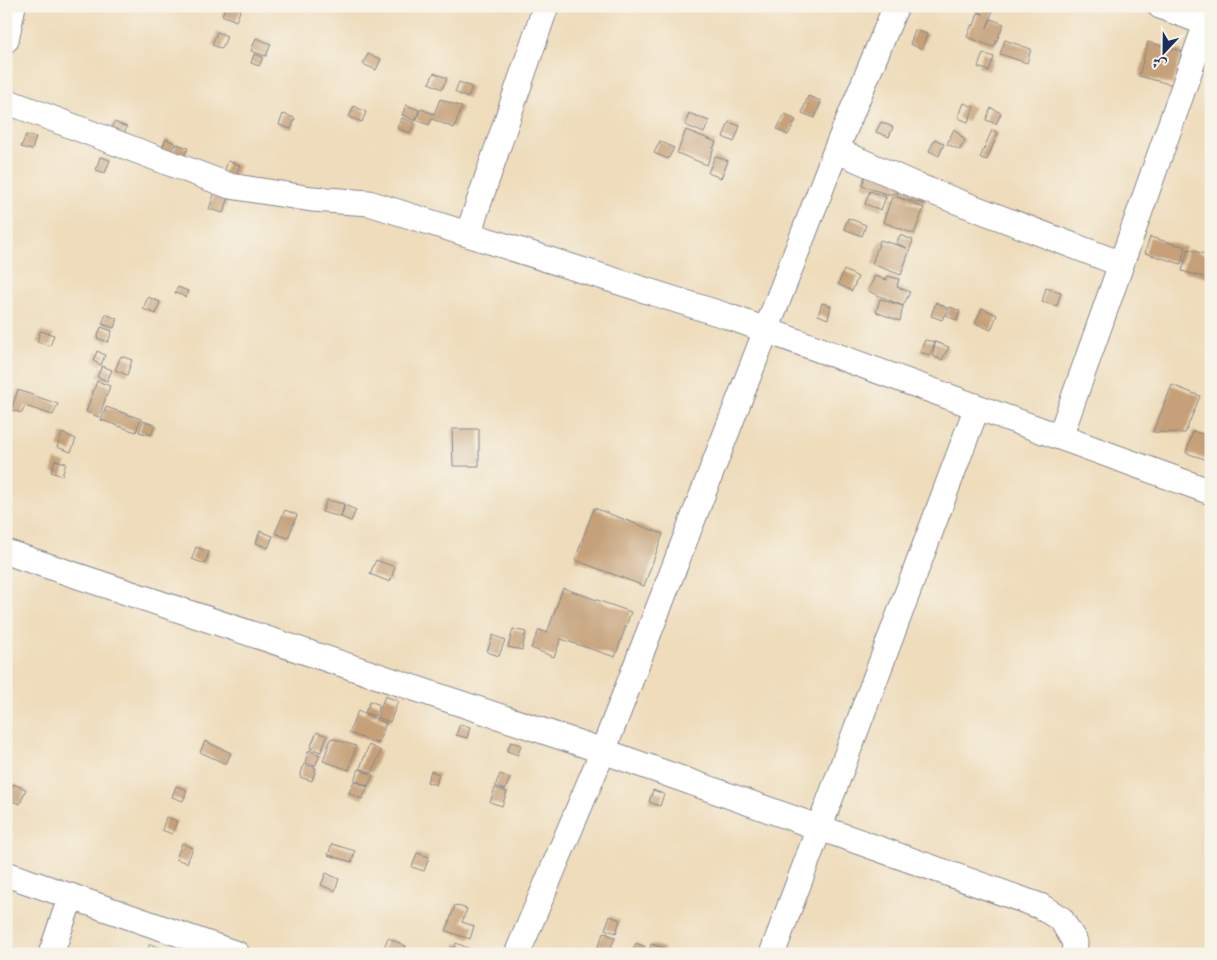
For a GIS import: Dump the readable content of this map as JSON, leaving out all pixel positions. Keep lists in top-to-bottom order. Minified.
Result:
{"north":"bottom"}
